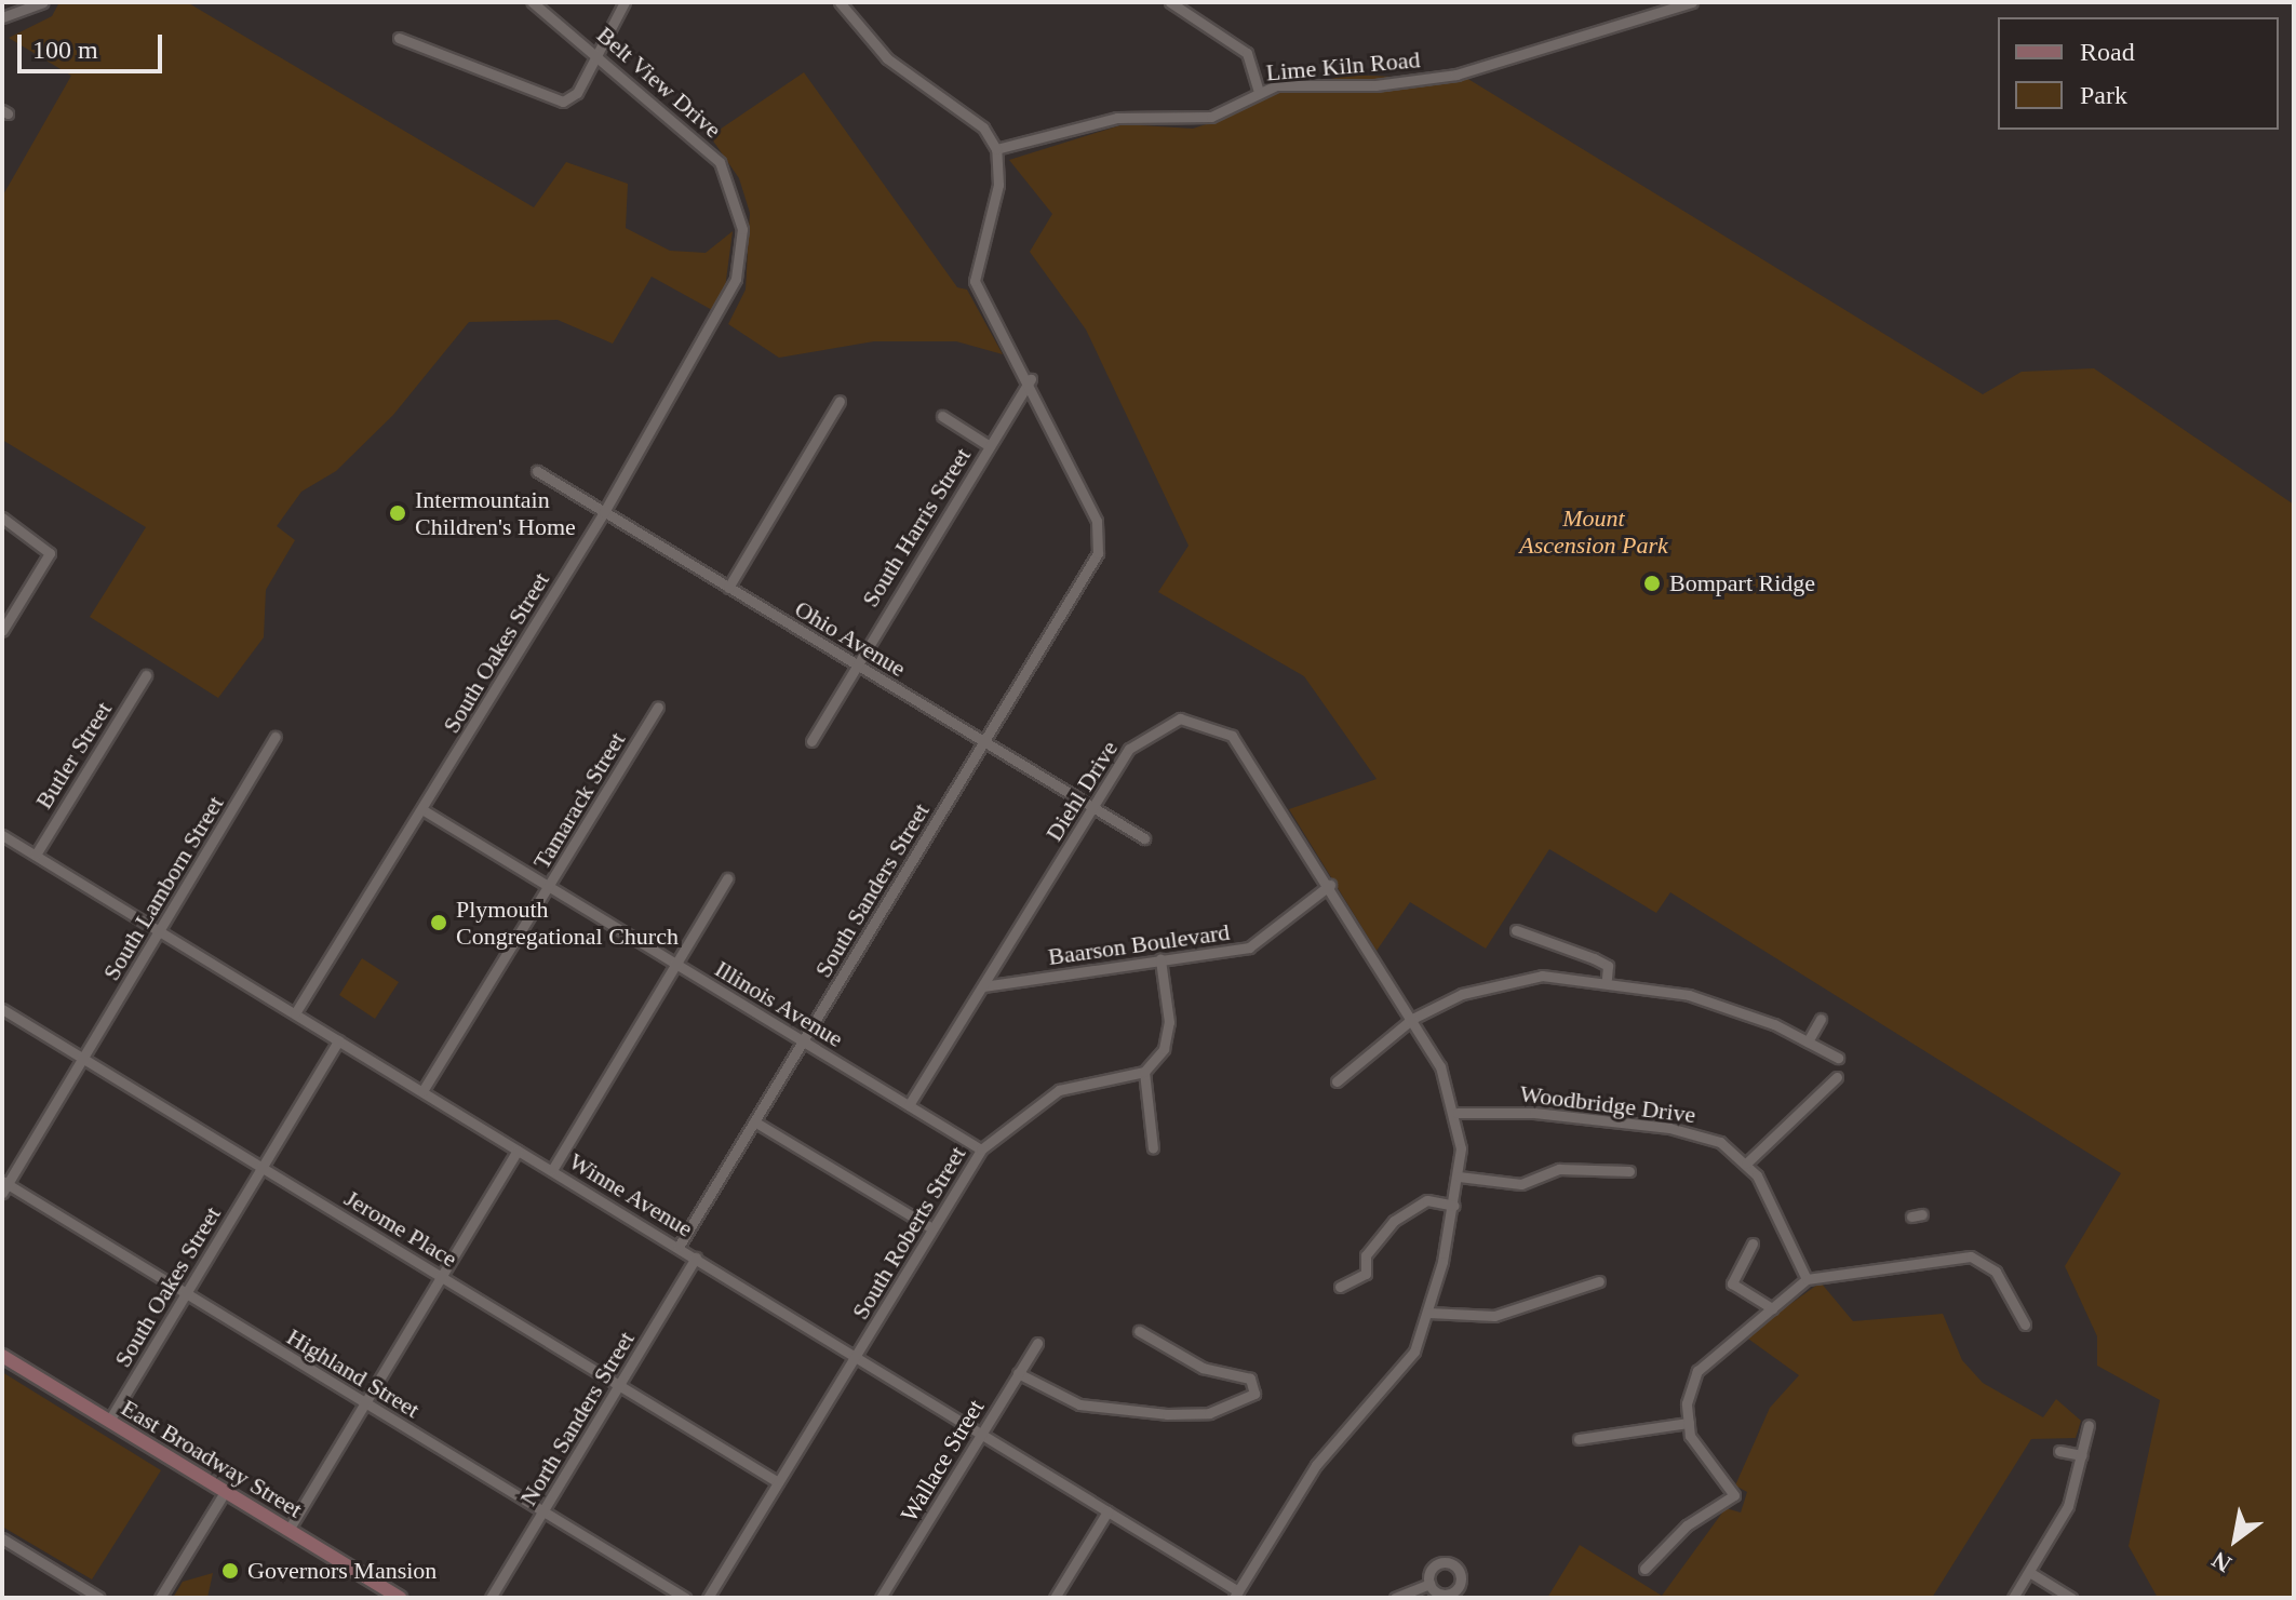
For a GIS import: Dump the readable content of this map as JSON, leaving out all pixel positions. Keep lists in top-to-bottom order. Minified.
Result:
{"streets":{"street":["Lime Kiln Road","Belt View Drive","South Harris Street","Ohio Avenue","South Oakes Street","Butler Street","Diehl Drive","Tamarack Street","South Lamborn Street","South Sanders Street","Baarson Boulevard","Illinois Avenue","Woodbridge Drive","Winne Avenue","Jerome Place","South Roberts Street","Highland Street","North Sanders Street","East Broadway Street","Wallace Street"]},"crossings":[["Belt View Drive","South Oakes Street"],["South Harris Street","Ohio Avenue"],["South Harris Street","South Sanders Street"],["Ohio Avenue","South Oakes Street"],["Ohio Avenue","Diehl Drive"],["Ohio Avenue","South Sanders Street"],["South Oakes Street","Illinois Avenue"],["South Oakes Street","Winne Avenue"],["South Oakes Street","Jerome Place"],["South Oakes Street","Highland Street"],["South Oakes Street","East Broadway Street"],["Butler Street","Winne Avenue"],["Diehl Drive","Baarson Boulevard"],["Diehl Drive","Illinois Avenue"],["Diehl Drive","Woodbridge Drive"],["Tamarack Street","Illinois Avenue"],["Tamarack Street","Winne Avenue"],["South Lamborn Street","Winne Avenue"],["South Lamborn Street","Jerome Place"],["South Lamborn Street","Highland Street"],["South Sanders Street","Illinois Avenue"],["South Sanders Street","Winne Avenue"],["Illinois Avenue","South Roberts Street"],["Winne Avenue","South Roberts Street"],["Winne Avenue","North Sanders Street"],["Winne Avenue","Wallace Street"],["Jerome Place","South Roberts Street"],["Jerome Place","North Sanders Street"],["Highland Street","North Sanders Street"]],"parks":["Mount Ascension Park"],"places":["Intermountain Children's Home","Bompart Ridge","Plymouth Congregational Church","Governors Mansion"],"legend":["Road","Park"],"scale_bar":"100 m","north":"bottom left"}
